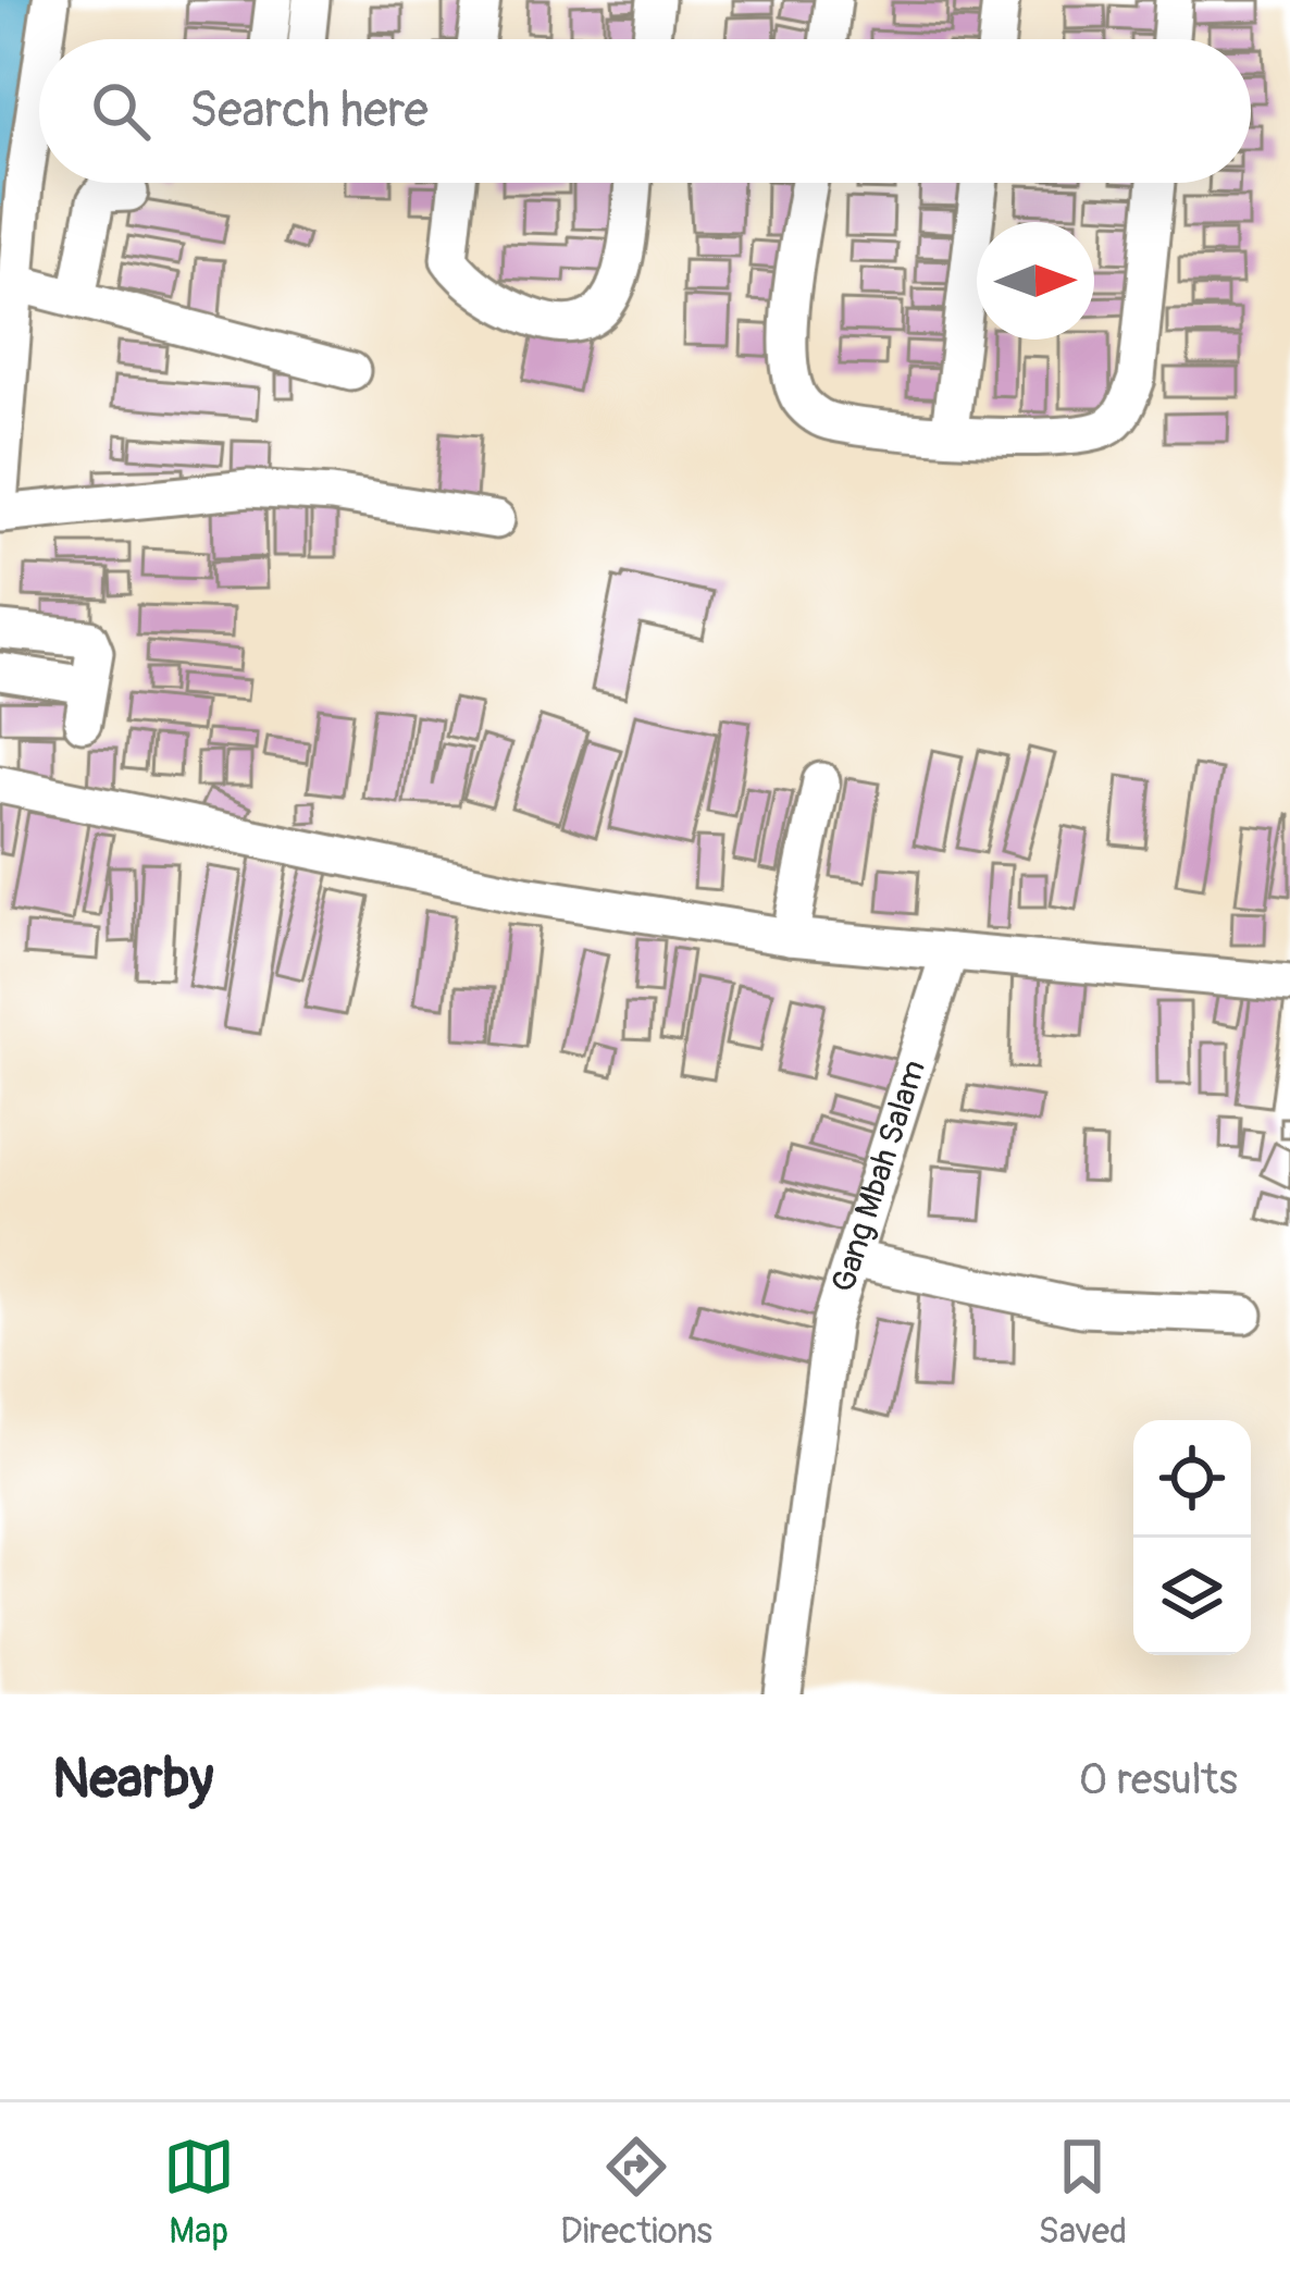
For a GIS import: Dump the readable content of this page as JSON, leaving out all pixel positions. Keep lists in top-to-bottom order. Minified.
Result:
{"streets":{"street":["Gang Mbah Salam"]},"north":"right","page":{"search":"Search here","heading":["Nearby","0 results"],"nav":["Map","Directions","Saved"]}}
